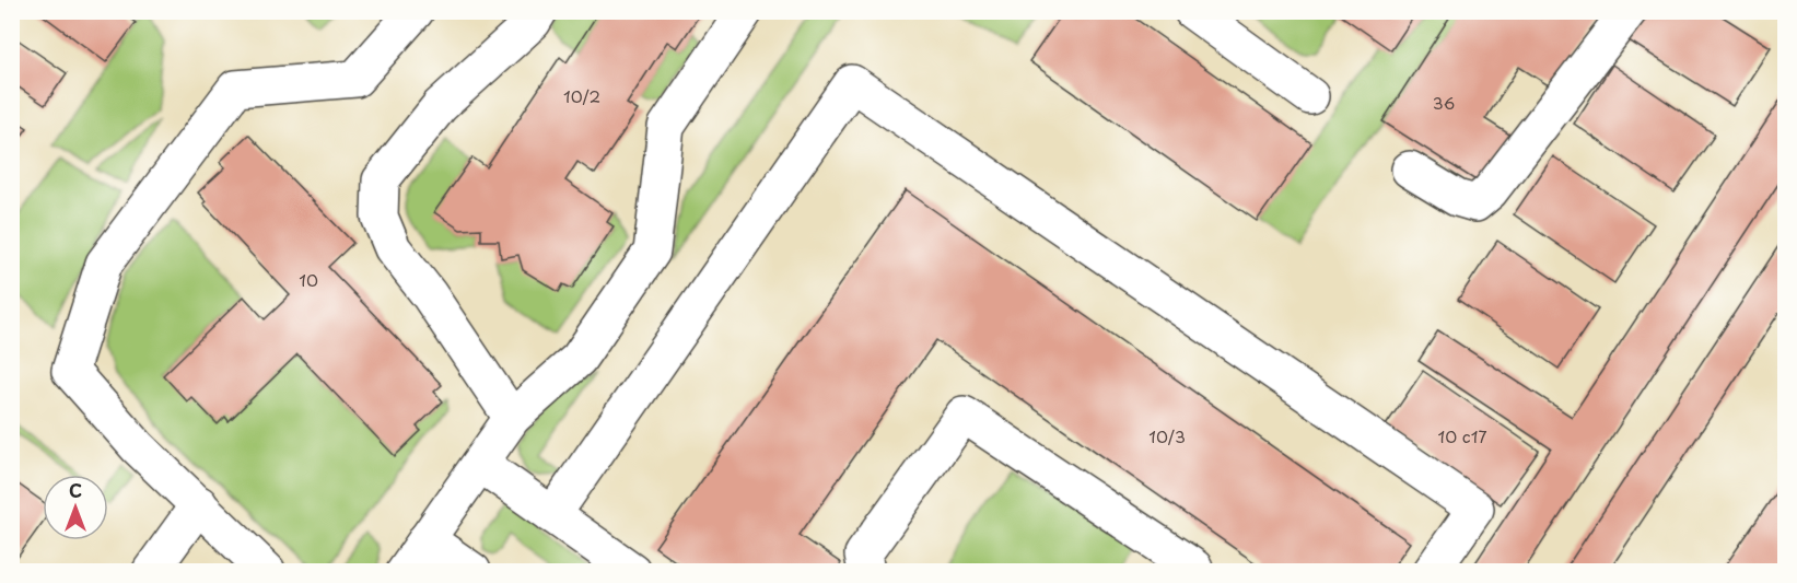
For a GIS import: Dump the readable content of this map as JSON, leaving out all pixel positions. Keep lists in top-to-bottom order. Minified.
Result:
{"house_numbers":["10/2","36","10","10/3","10 с17"],"north":"top"}
